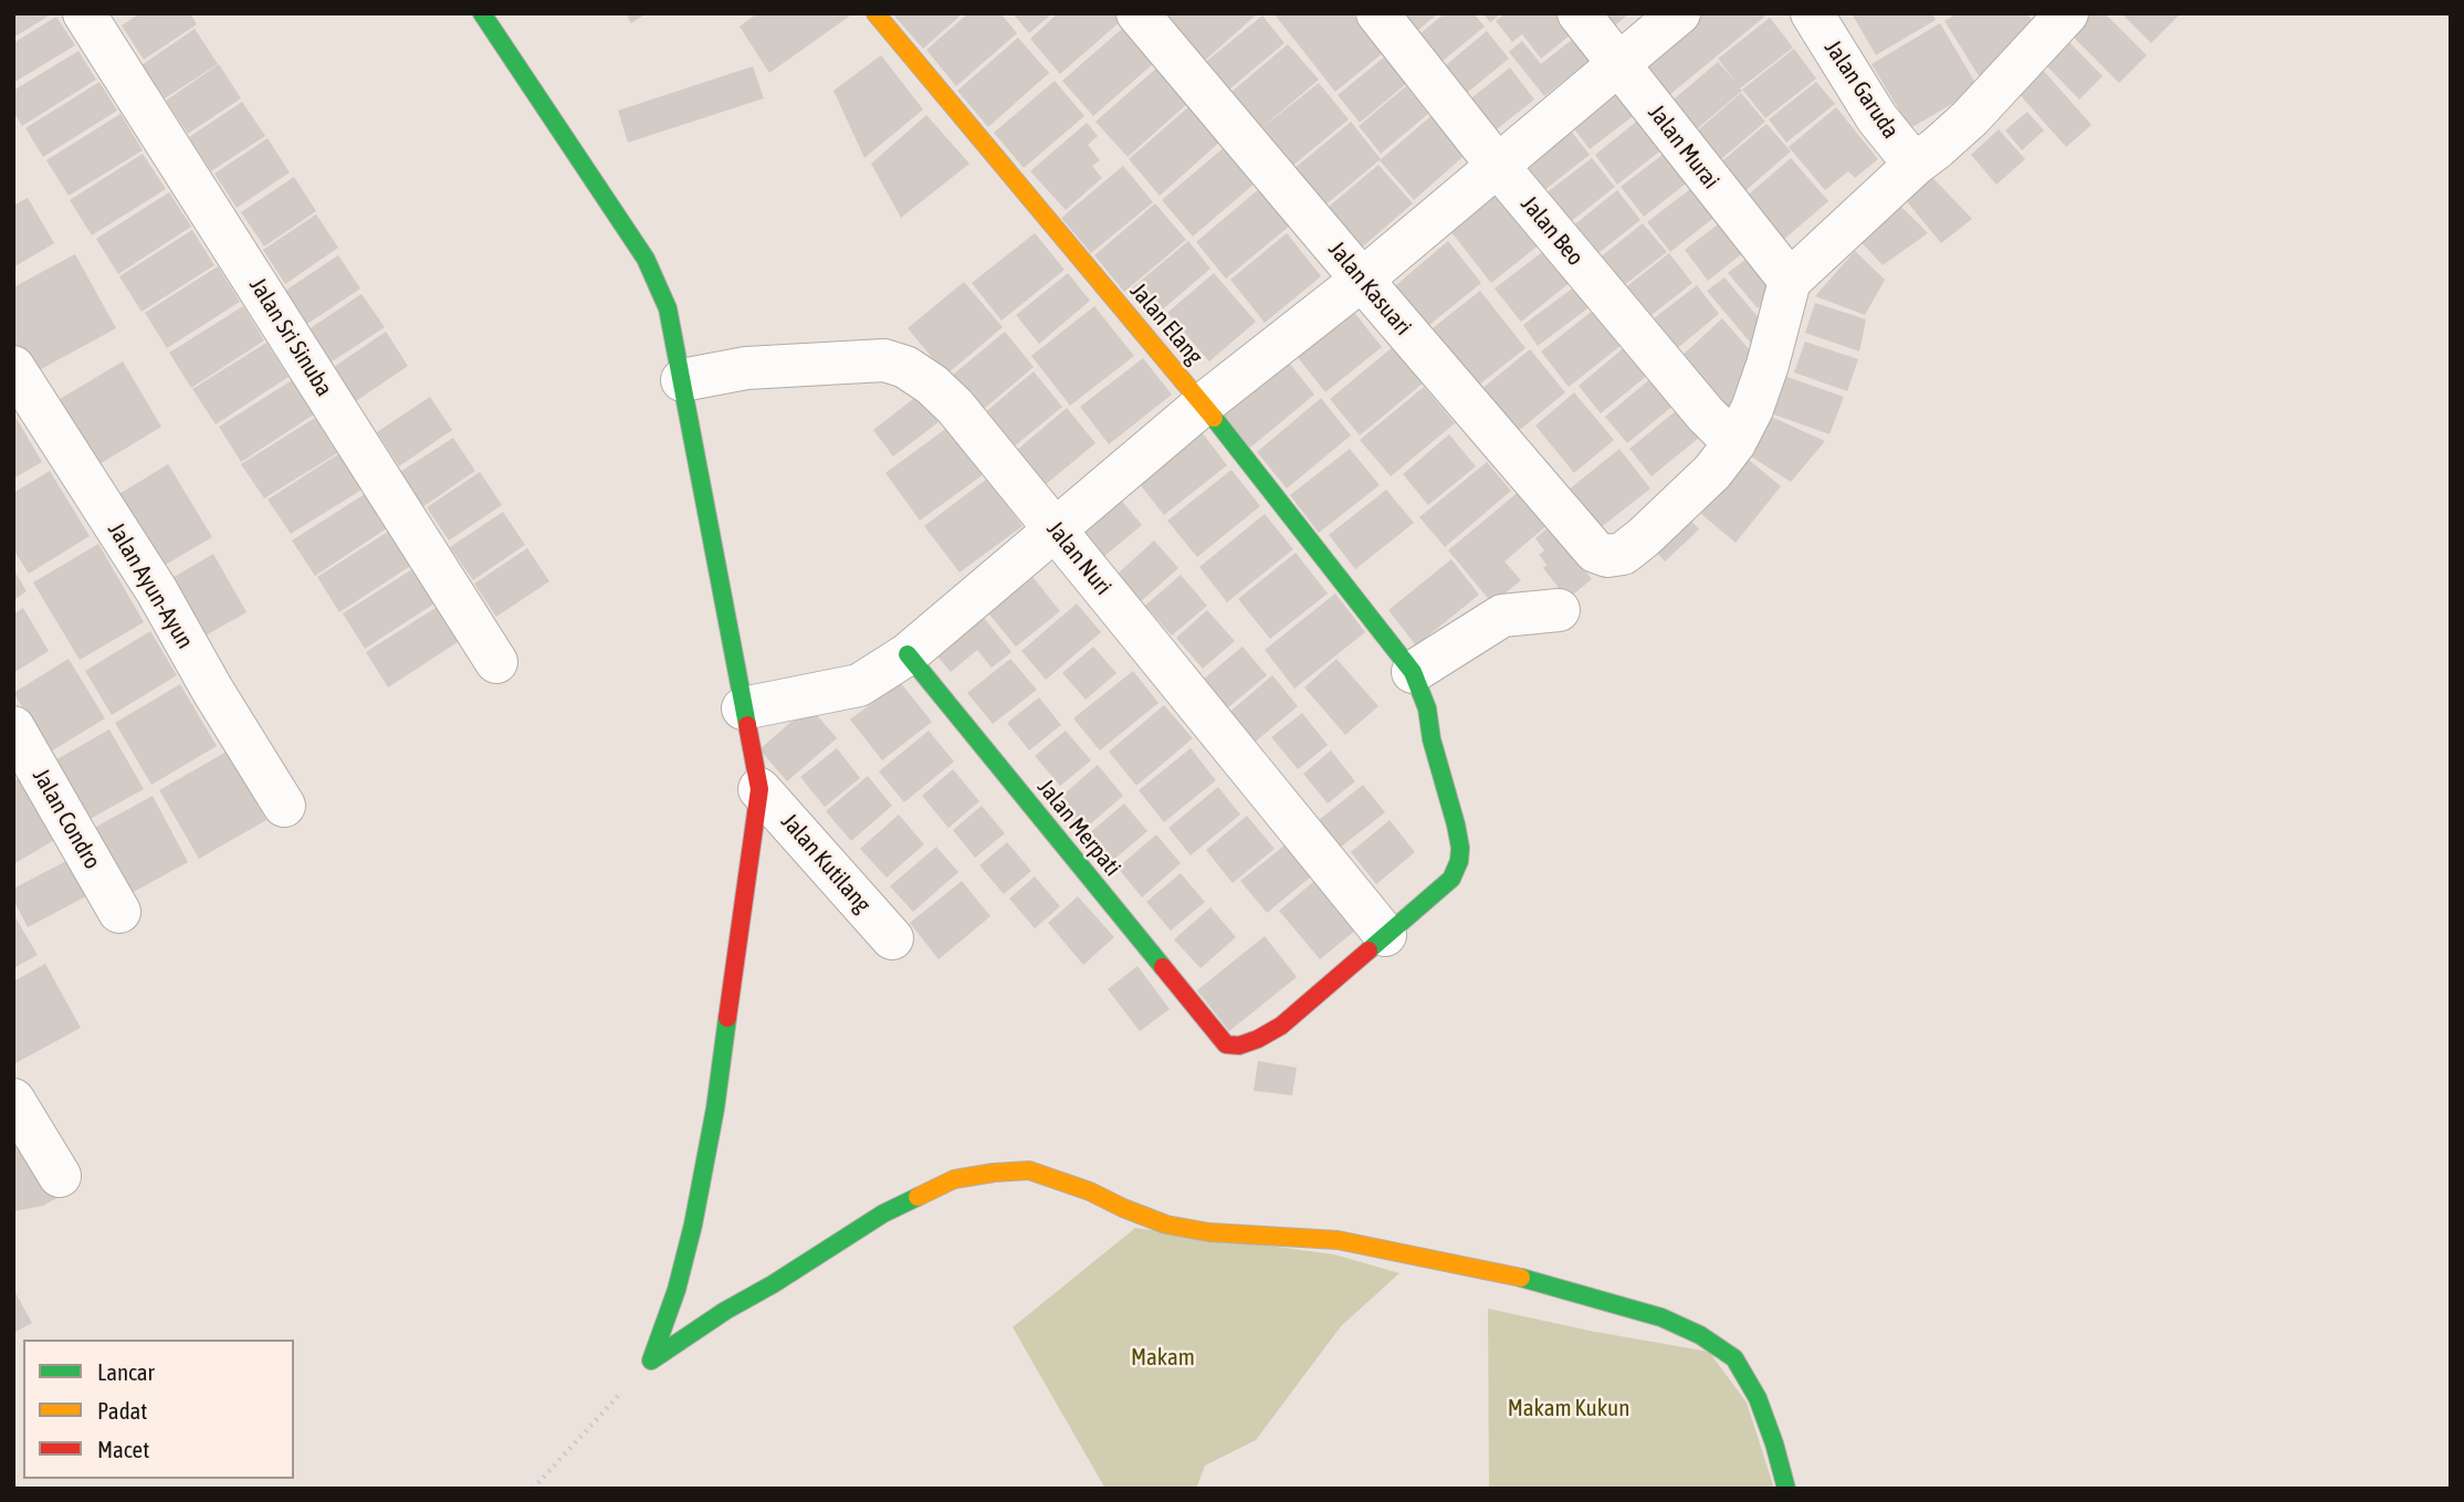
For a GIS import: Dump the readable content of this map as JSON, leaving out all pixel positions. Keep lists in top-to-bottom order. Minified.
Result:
{"streets":{"street":["Jalan Garuda","Jalan Murai","Jalan Beo","Jalan Kasuari","Jalan Elang","Jalan Sri Sinuba","Jalan Nuri","Jalan Ayun-Ayun","Jalan Condro","Jalan Merpati","Jalan Kutilang"]},"crossings":[["Jalan Beo","Jalan Kasuari"],["Jalan Elang","Jalan Nuri"],["Jalan Elang","Jalan Merpati"]],"parks":["Makam","Makam Kukun"],"legend":["Lancar","Padat","Macet"]}
